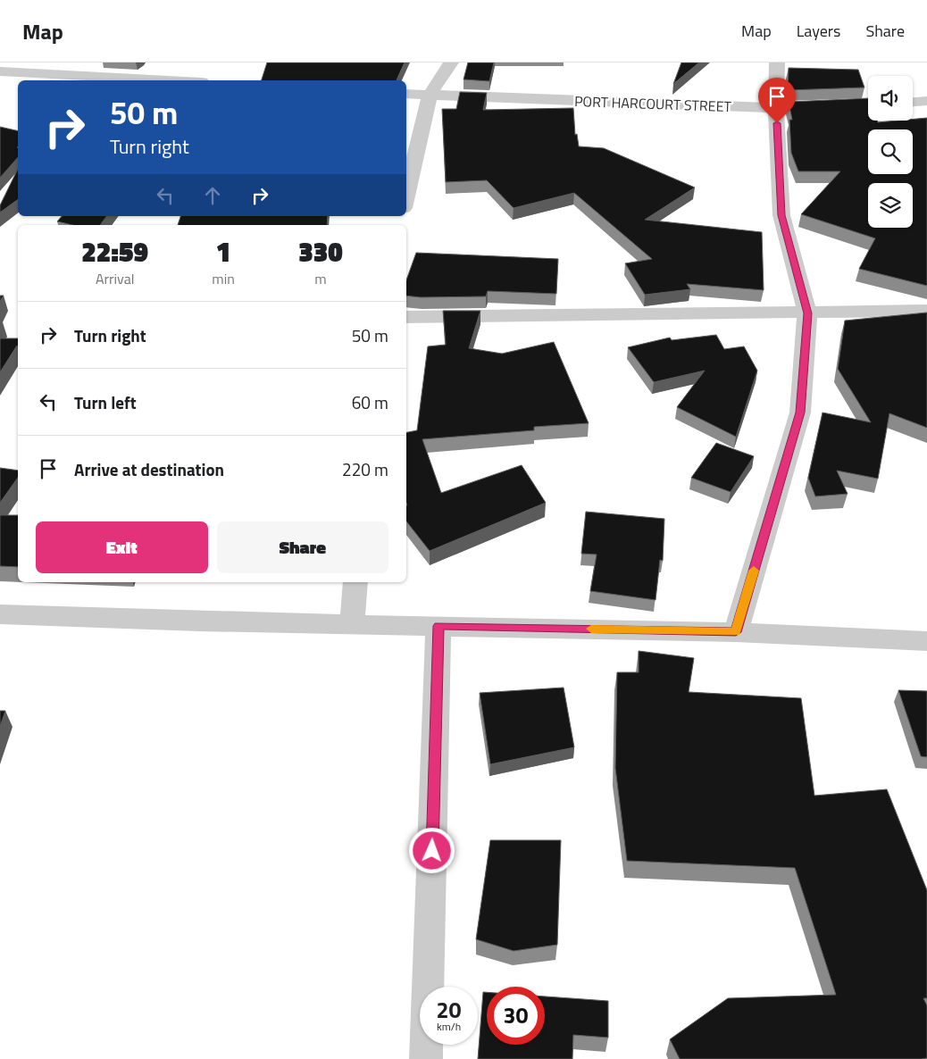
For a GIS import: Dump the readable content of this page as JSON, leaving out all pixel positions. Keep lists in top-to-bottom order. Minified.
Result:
{"streets":{"street":["PORT HARCOURT STREET"]},"page":{"header":"Map","nav":["Map","Layers","Share"],"turn":["50 m","Turn right"],"eta":["22:59","Arrival","1","min","330","m"],"list":[{"name":"Turn right","value":"50 m"},{"name":"Turn left","value":"60 m"},{"name":"Arrive at destination","value":"220 m"}],"buttons":["Exit","Share"],"speed":"20 km/h","limit":"30"}}
